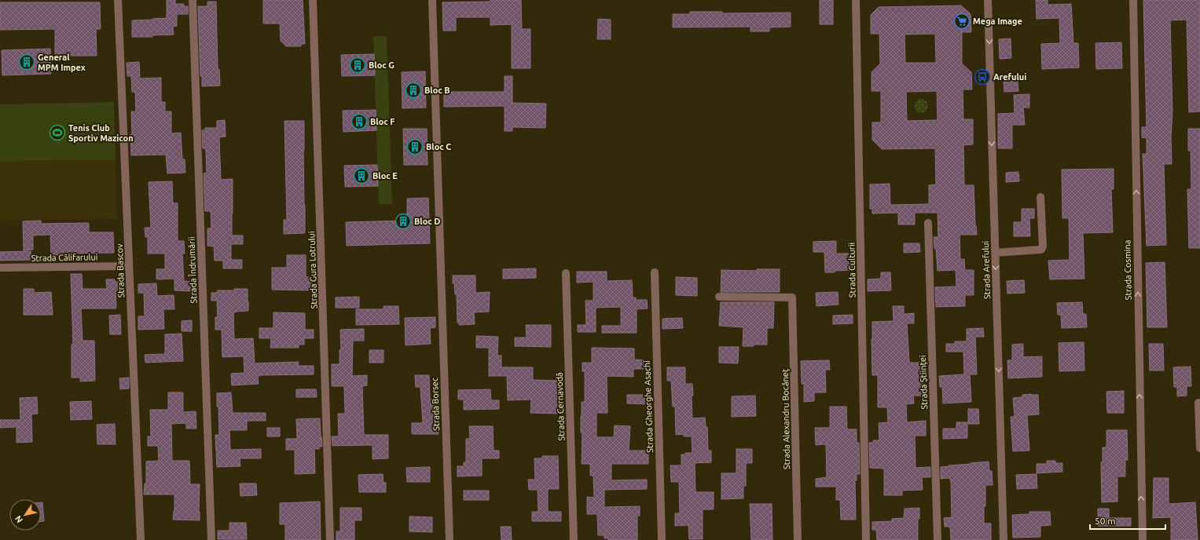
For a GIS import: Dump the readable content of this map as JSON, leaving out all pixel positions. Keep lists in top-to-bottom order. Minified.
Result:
{"streets":{"street":["Strada Călifarului","Strada Îndrumării","Strada Gura Lotrului","Strada Culturii","Strada Arefului","Strada Cosmina","Strada Bascov","Strada Științei","Strada Borsec","Strada Cernavodă","Strada Gheorghe Asachi","Strada Alexandru Bocăneț"]},"crossings":[["Strada Călifarului","Strada Bascov"]],"one_way":["Strada Arefului","Strada Cosmina"],"places":{"supermarket":["Mega Image"],"building":["General MPM Impex","Bloc G","Bloc B","Bloc F","Bloc C","Bloc E","Bloc D"],"bus stop":["Arefului"],"sports":["Tenis Club Sportiv Mazicon"]},"scale_bar":"50 m","north":"bottom left"}
